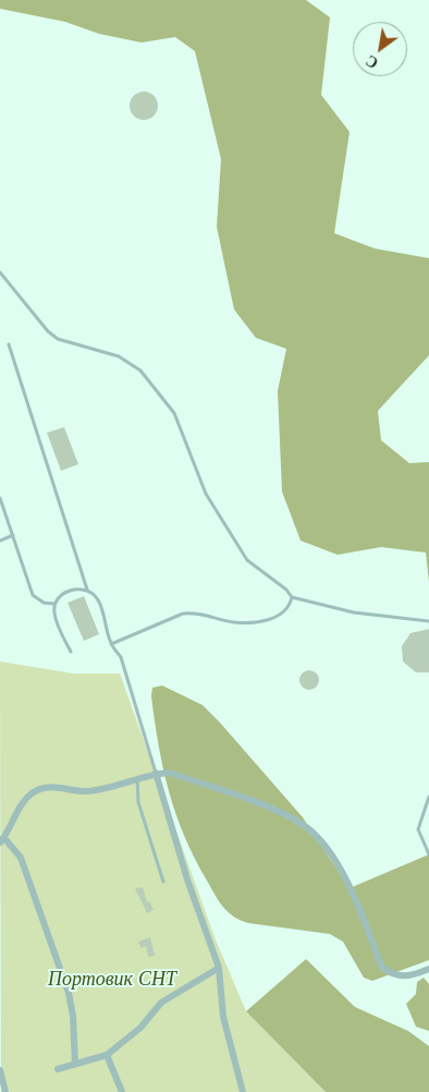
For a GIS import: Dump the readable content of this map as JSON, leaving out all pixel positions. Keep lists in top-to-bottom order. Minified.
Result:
{"parks":["Портовик СНТ"],"north":"bottom left"}
